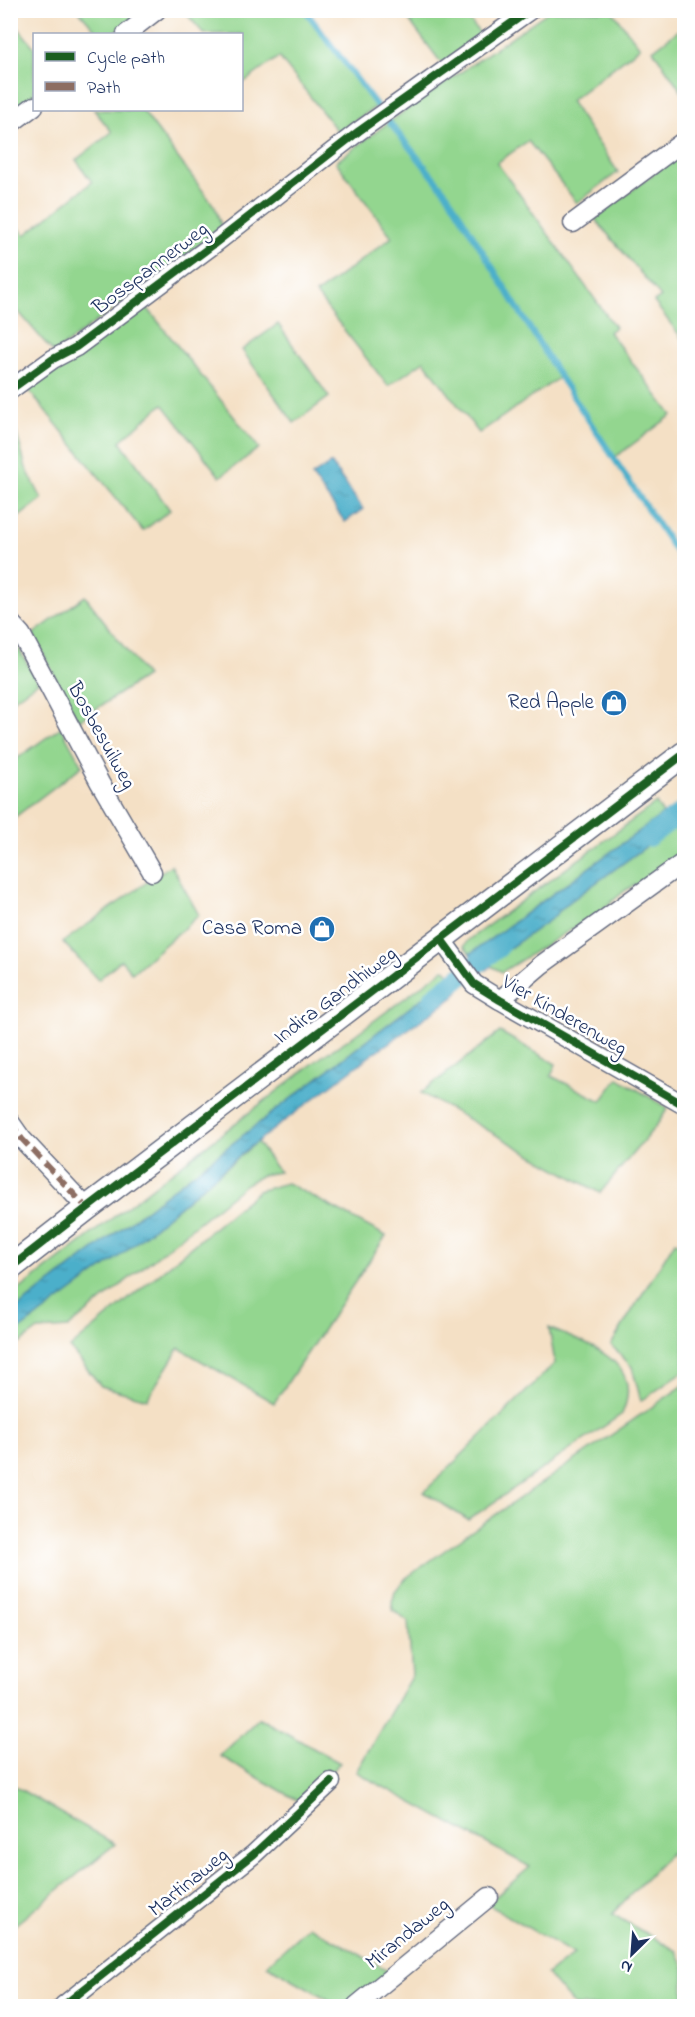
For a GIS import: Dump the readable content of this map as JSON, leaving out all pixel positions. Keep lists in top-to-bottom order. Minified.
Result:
{"streets":{"main road":["Indira Gandhiweg"],"street":["Bosspannerweg","Bosbesuilweg","Vier Kinderenweg","Martinaweg","Mirandaweg"]},"crossings":[["Indira Gandhiweg","Vier Kinderenweg"]],"places":{"shop":["Red Apple","Casa Roma"]},"legend":["Cycle path","Path"],"north":"bottom left"}
